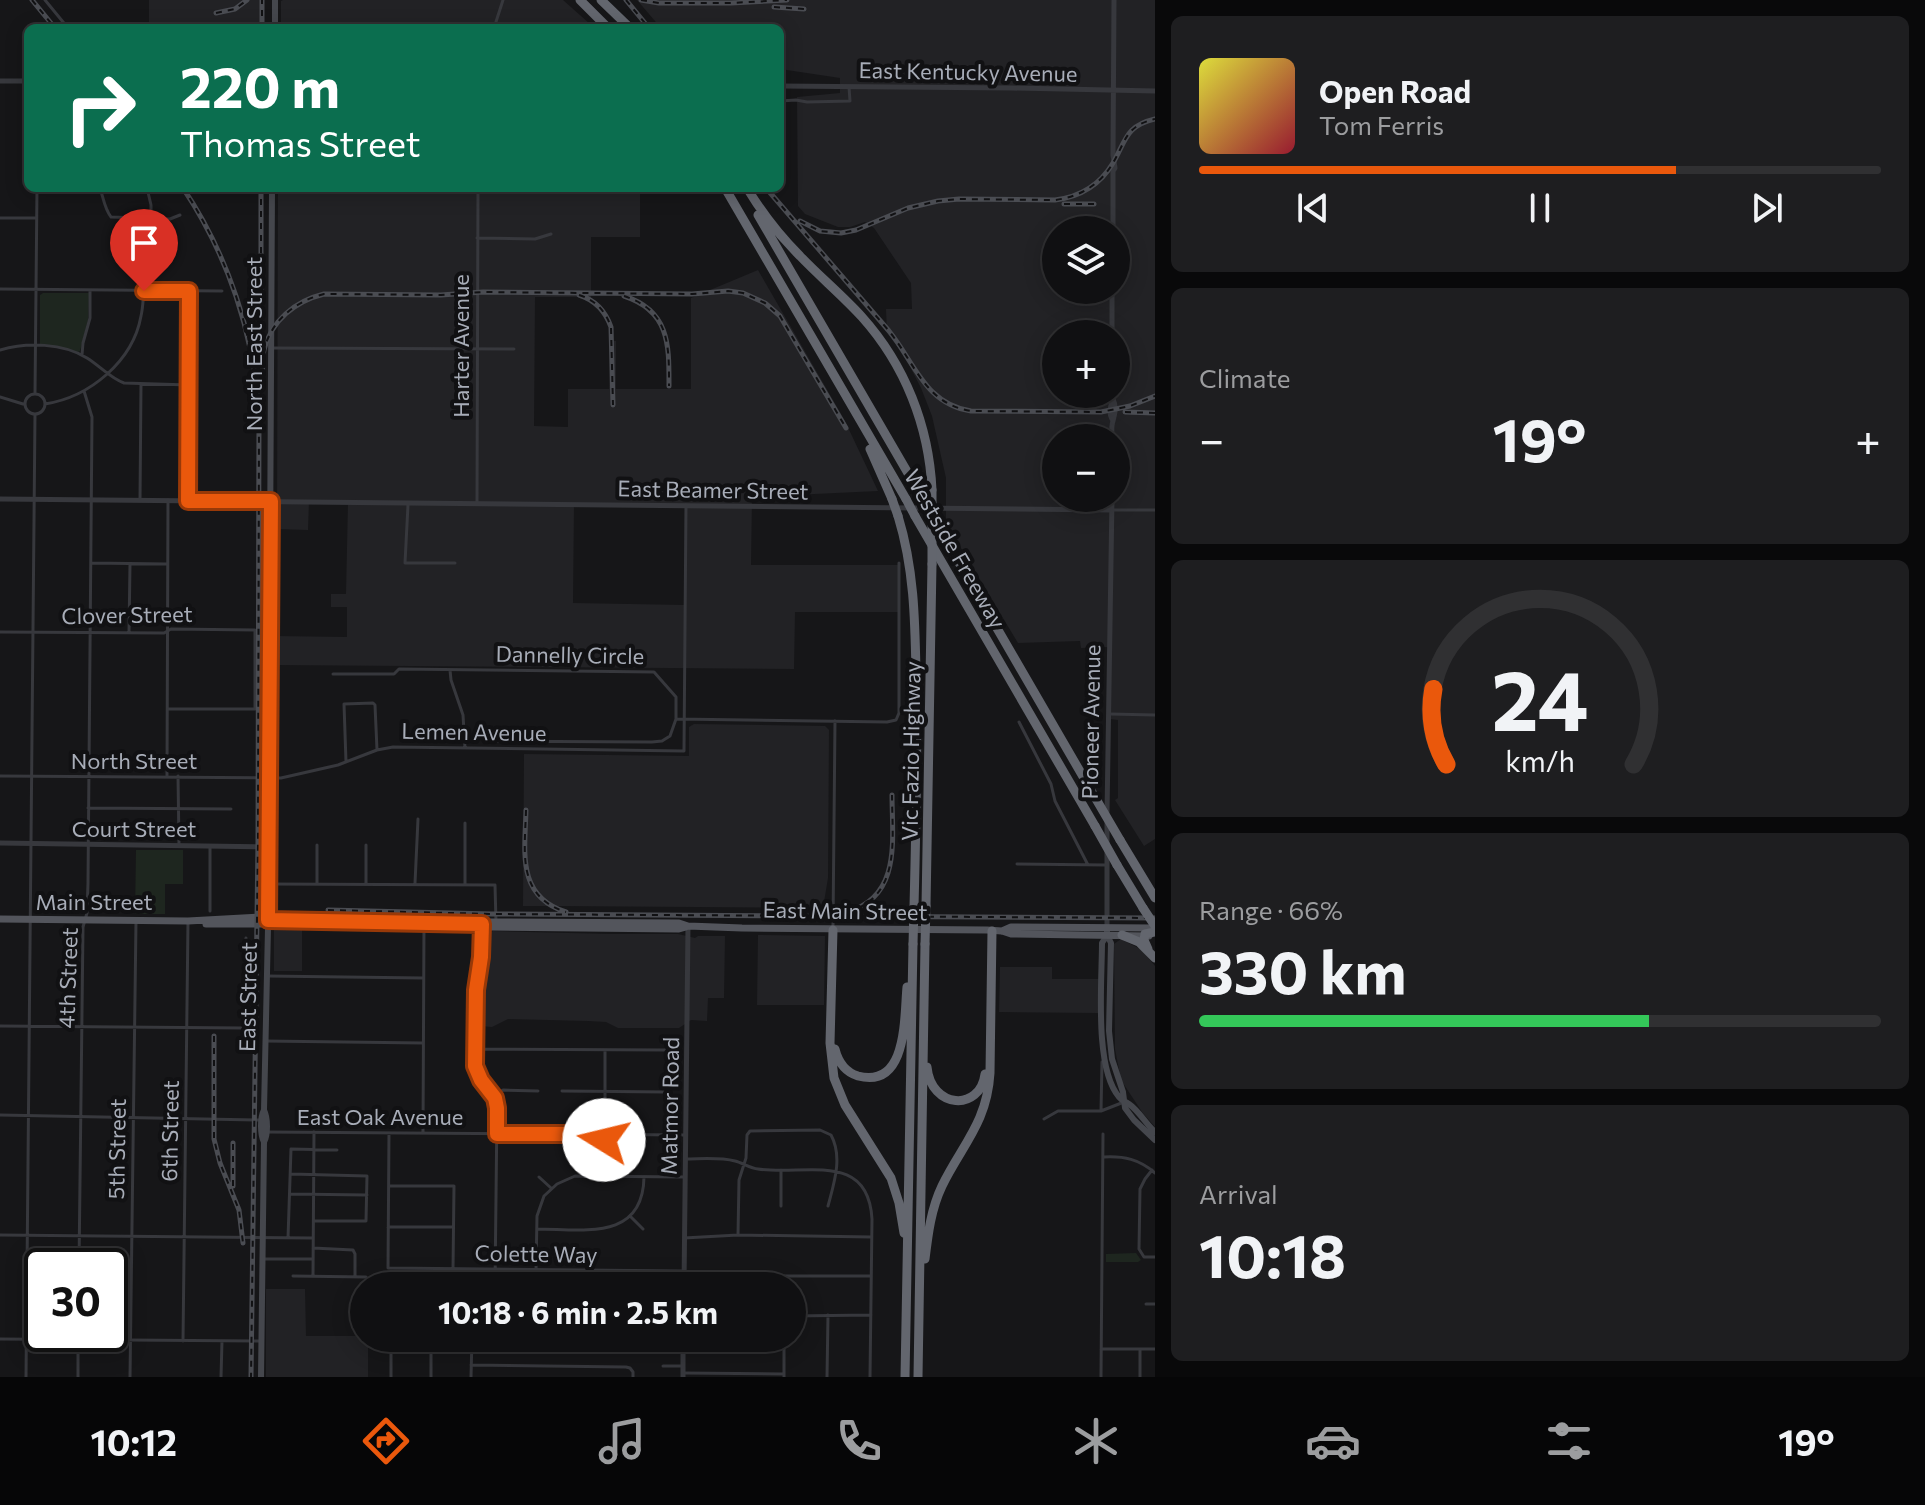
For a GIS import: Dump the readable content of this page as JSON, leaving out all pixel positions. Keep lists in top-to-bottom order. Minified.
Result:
{"streets":{"highway":["Westside Freeway","Vic Fazio Highway"],"main road":["North East Street","Pioneer Avenue","Main Street","East Main Street","East Street"],"street":["East Kentucky Avenue","Harter Avenue","East Beamer Street","Clover Street","Dannelly Circle","Lemen Avenue","North Street","Court Street","4th Street","Matmor Road","East Oak Avenue","6th Street","5th Street","Colette Way"]},"crossings":[["North East Street","East Beamer Street"],["North East Street","East Street"],["Harter Avenue","East Beamer Street"],["East Beamer Street","4th Street"],["East Beamer Street","East Street"],["Westside Freeway","Pioneer Avenue"],["Westside Freeway","Vic Fazio Highway"],["Westside Freeway","East Main Street"],["Clover Street","4th Street"],["Pioneer Avenue","East Main Street"],["Lemen Avenue","North Street"],["Lemen Avenue","East Street"],["North Street","4th Street"],["North Street","East Street"],["Court Street","4th Street"],["Court Street","East Street"],["Main Street","East Main Street"],["Main Street","4th Street"],["Main Street","East Street"],["Main Street","6th Street"],["Main Street","5th Street"],["East Main Street","East Street"],["East Main Street","Matmor Road"],["East Street","East Oak Avenue"],["Matmor Road","East Oak Avenue"],["Matmor Road","Colette Way"]],"page":{"turn":["220 m","Thomas Street"],"song":["Open Road","Tom Ferris"],"map_buttons":["+","−"],"tile":["Climate",["Range · 66%","330 km"],["Arrival","10:18"]],"heat":["−","19°","+"],"limit":"30","trip":"10:18 · 6 min · 2.5 km","tabs":["10:12","19°"],"gauge":["24","km/h"]}}
